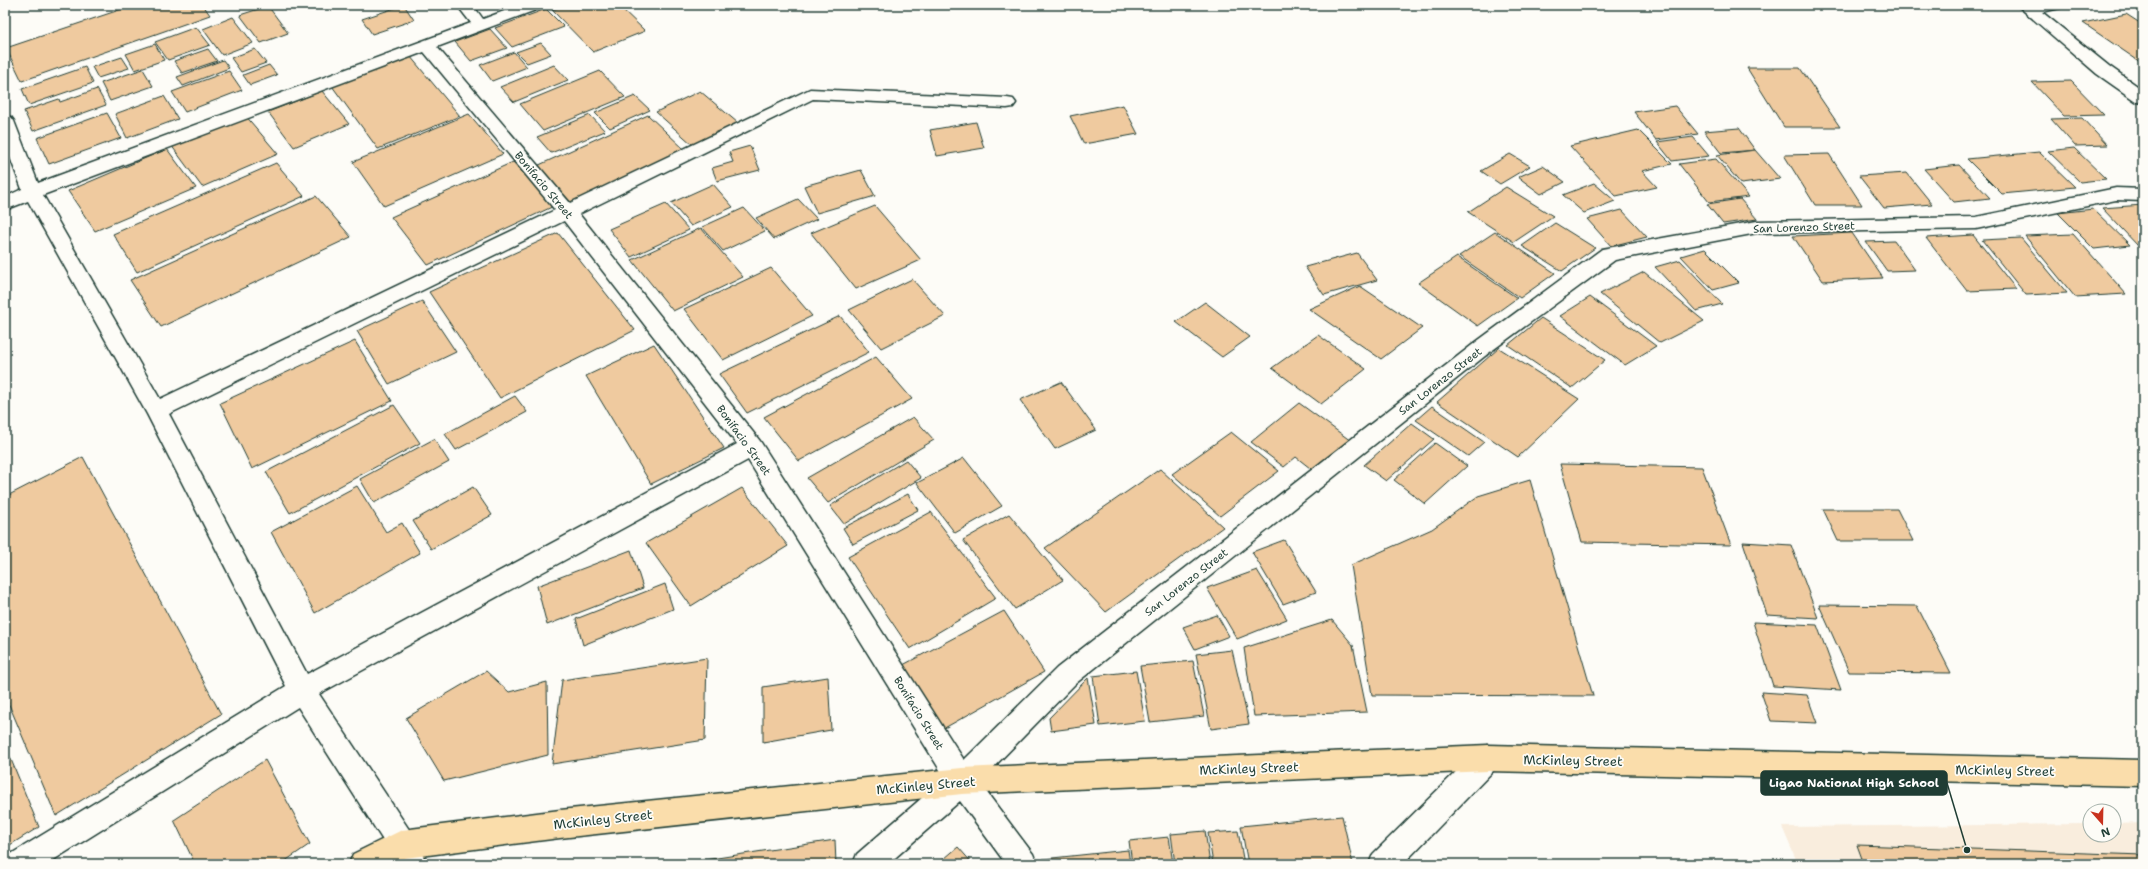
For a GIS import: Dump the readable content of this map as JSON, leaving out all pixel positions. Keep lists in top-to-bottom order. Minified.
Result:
{"streets":{"main road":["McKinley Street"],"street":["Bonifacio Street","San Lorenzo Street"]},"crossings":[["Bonifacio Street","San Lorenzo Street"],["Bonifacio Street","McKinley Street"],["San Lorenzo Street","McKinley Street"]],"places":["Ligao National High School"],"north":"bottom"}
